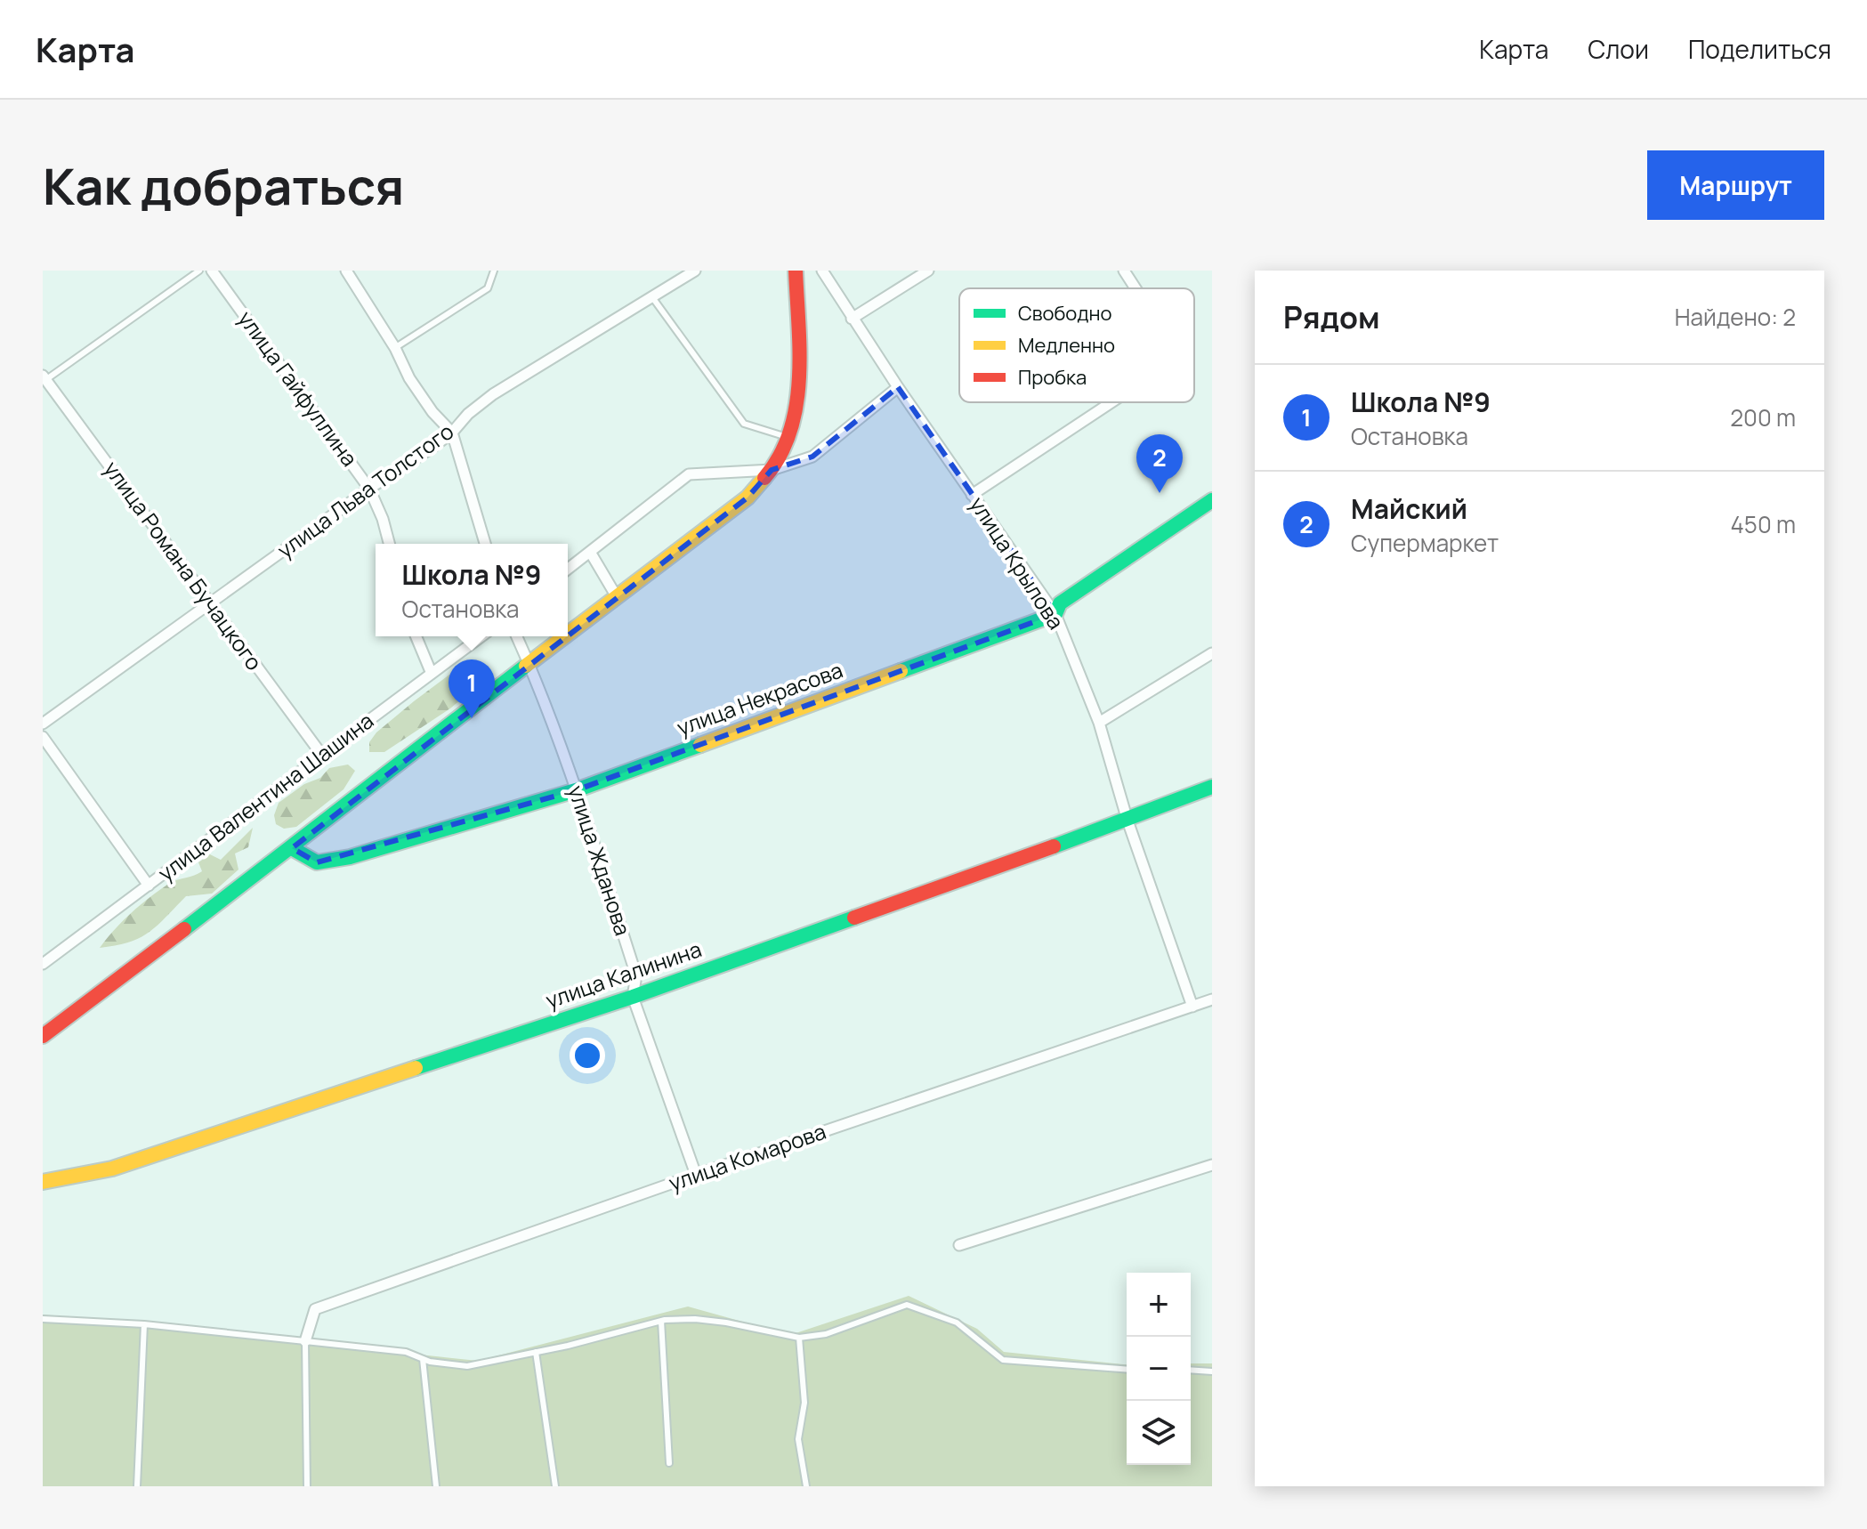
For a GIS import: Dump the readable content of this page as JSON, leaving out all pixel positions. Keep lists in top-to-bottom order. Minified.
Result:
{"streets":{"street":["улица Гайфуллина","улица Льва Толстого","улица Крылова","улица Романа Бучацкого","улица Некрасова","улица Валентина Шашина","улица Жданова","улица Калинина","улица Комарова"]},"crossings":[["улица Гайфуллина","улица Льва Толстого"],["улица Льва Толстого","улица Романа Бучацкого"],["улица Крылова","улица Некрасова"],["улица Крылова","улица Калинина"],["улица Крылова","улица Комарова"],["улица Романа Бучацкого","улица Валентина Шашина"],["улица Некрасова","улица Жданова"],["улица Жданова","улица Калинина"],["улица Жданова","улица Комарова"]],"legend":["Свободно","Медленно","Пробка"],"page":{"header":"Карта","nav":["Карта","Слои","Поделиться"],"buttons":"Маршрут","title":"Как добраться","heading":["Рядом","Найдено: 2"],"list":[{"mark":"1","name":"Школа №9","note":"Остановка","value":"200 m"},{"mark":"2","name":"Майский","note":"Супермаркет","value":"450 m"}],"pins":["2","1"],"popup":["Школа №9","Остановка"],"map_buttons":["+","−"]}}
